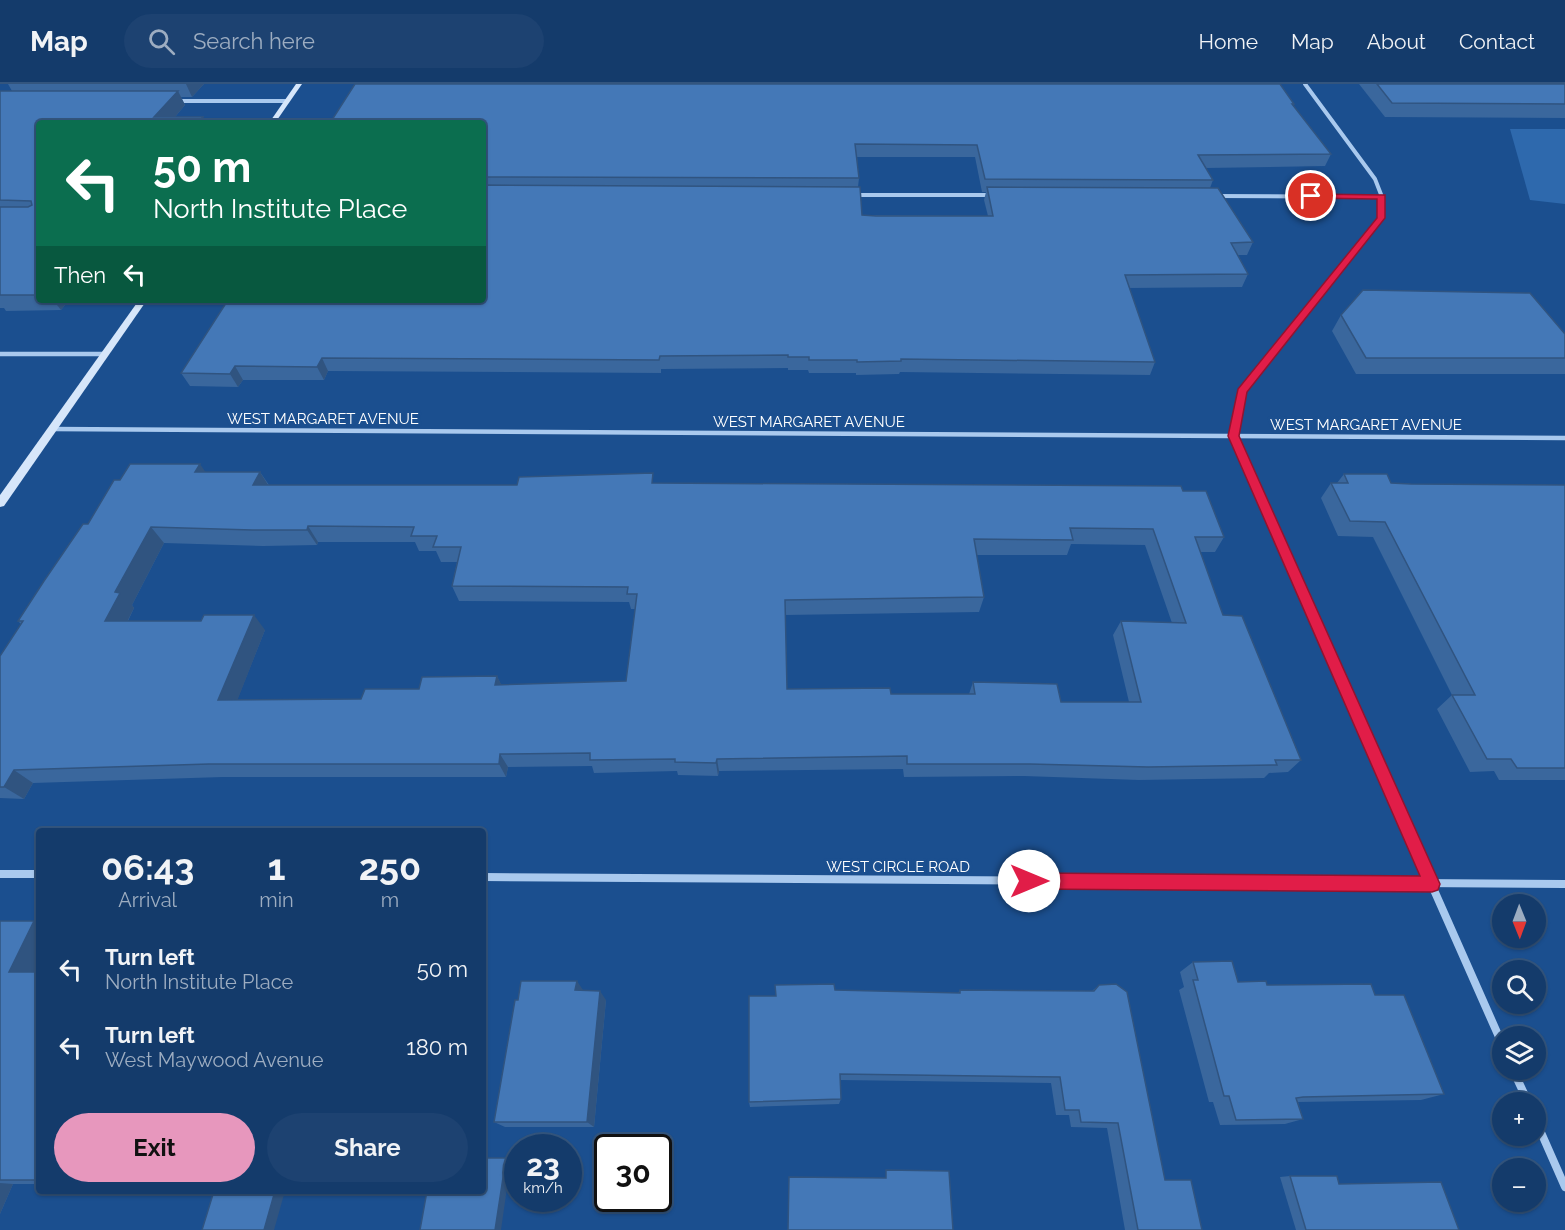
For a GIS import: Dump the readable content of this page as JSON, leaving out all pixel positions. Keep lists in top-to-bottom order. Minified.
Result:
{"streets":{"street":["WEST MARGARET AVENUE","WEST CIRCLE ROAD"]},"north":"bottom","page":{"header":"Map","search":"Search here","nav":["Home","Map","About","Contact"],"turn":["50 m","North Institute Place"],"then":"Then","eta":["06:43","Arrival","1","min","250","m"],"map_buttons":["+","−"],"list":[{"name":"Turn left","note":"North Institute Place","value":"50 m"},{"name":"Turn left","note":"West Maywood Avenue","value":"180 m"}],"buttons":["Exit","Share"],"speed":"23 km/h","limit":"30"}}
